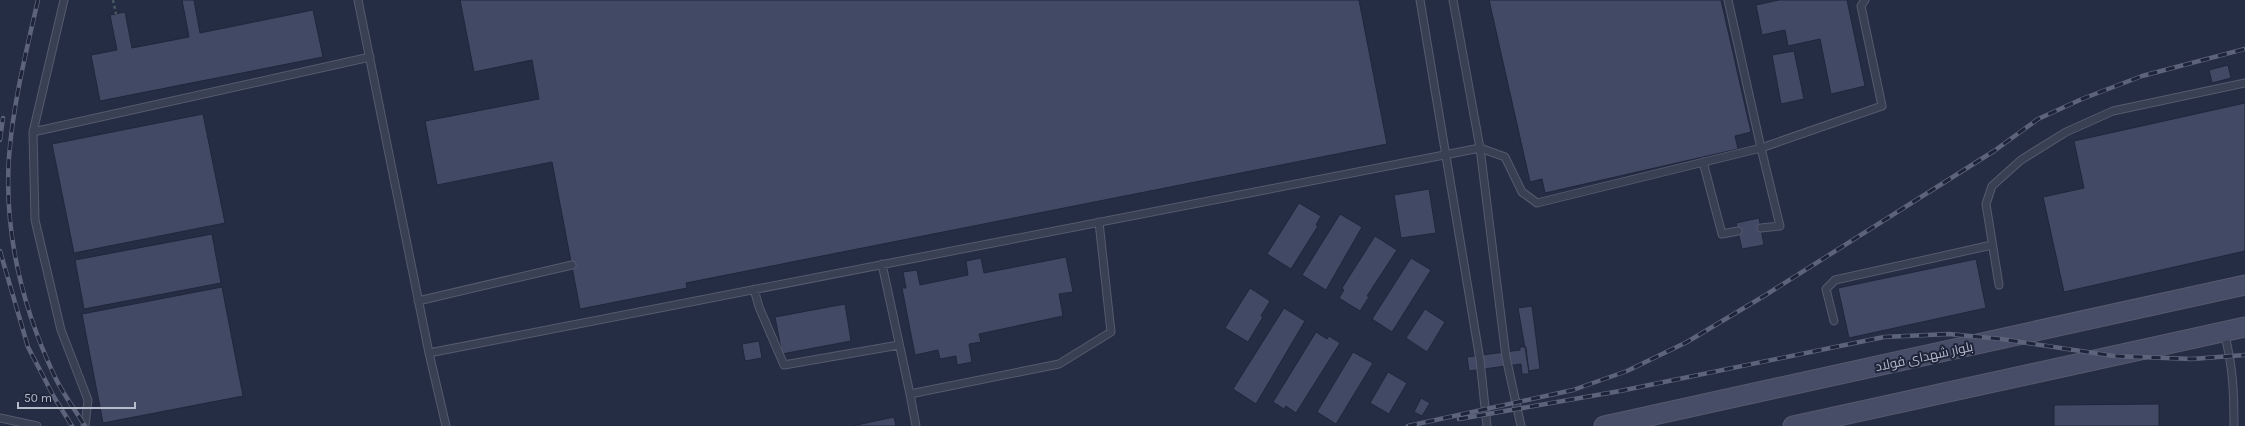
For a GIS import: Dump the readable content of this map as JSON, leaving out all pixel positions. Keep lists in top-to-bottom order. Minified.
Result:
{"streets":{"street":["بلوار شهدای فولاد"]},"scale_bar":"50 m"}
